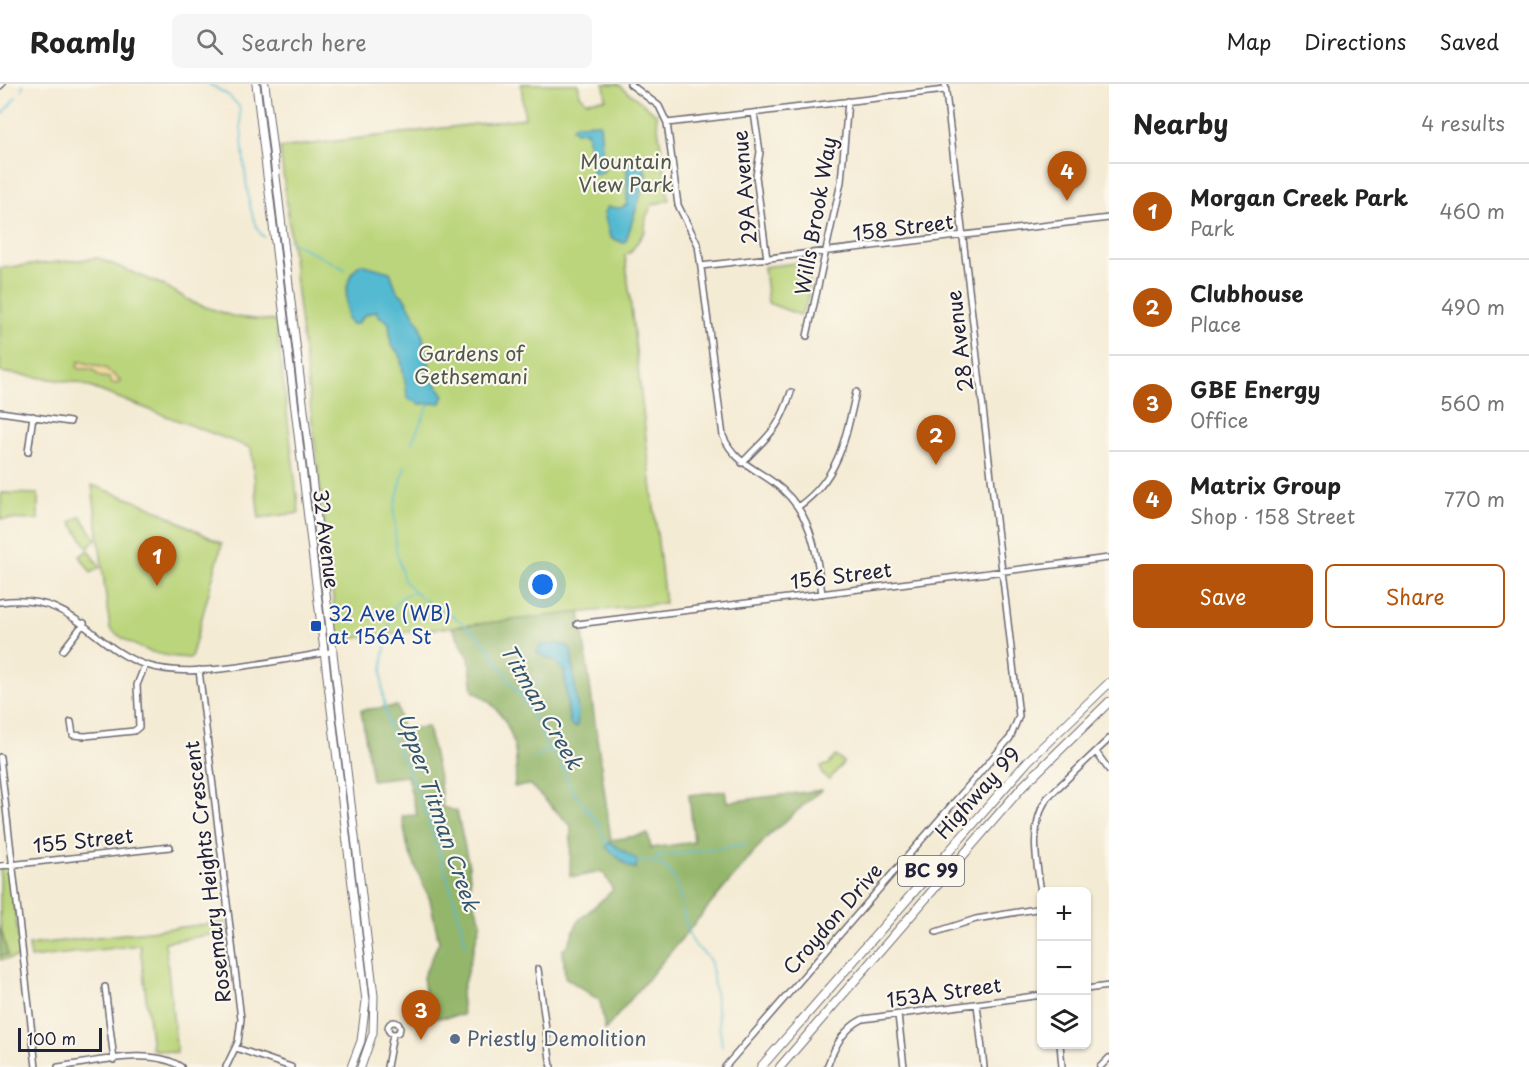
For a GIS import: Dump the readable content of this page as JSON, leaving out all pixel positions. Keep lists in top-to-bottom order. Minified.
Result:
{"streets":{"highway":["Highway 99","BC 99"],"main road":["32 Avenue"],"street":["29A Avenue","Wills Brook Way","158 Street","28 Avenue","156 Street","155 Street","Rosemary Heights Crescent","Croydon Drive","153A Street"]},"crossings":[["29A Avenue","158 Street"],["Wills Brook Way","158 Street"],["158 Street","28 Avenue"],["28 Avenue","156 Street"],["28 Avenue","Croydon Drive"]],"water":["Titman Creek","Upper Titman Creek"],"parks":["Mountain View Park","Gardens of Gethsemani"],"places":{"transit":["32 Ave (WB) at 156A St"],"other":["Priestly Demolition"]},"scale_bar":"100 m","page":{"header":"Roamly","search":"Search here","nav":["Map","Directions","Saved"],"heading":["Nearby","4 results"],"pins":["4","2","1","3"],"list":[{"mark":"1","name":"Morgan Creek Park","note":"Park","value":"460 m"},{"mark":"2","name":"Clubhouse","note":"Place","value":"490 m"},{"mark":"3","name":"GBE Energy","note":"Office","value":"560 m"},{"mark":"4","name":"Matrix Group","note":"Shop · 158 Street","value":"770 m"}],"buttons":["Save","Share"],"map_buttons":["+","−"],"scale":"100 m"}}
